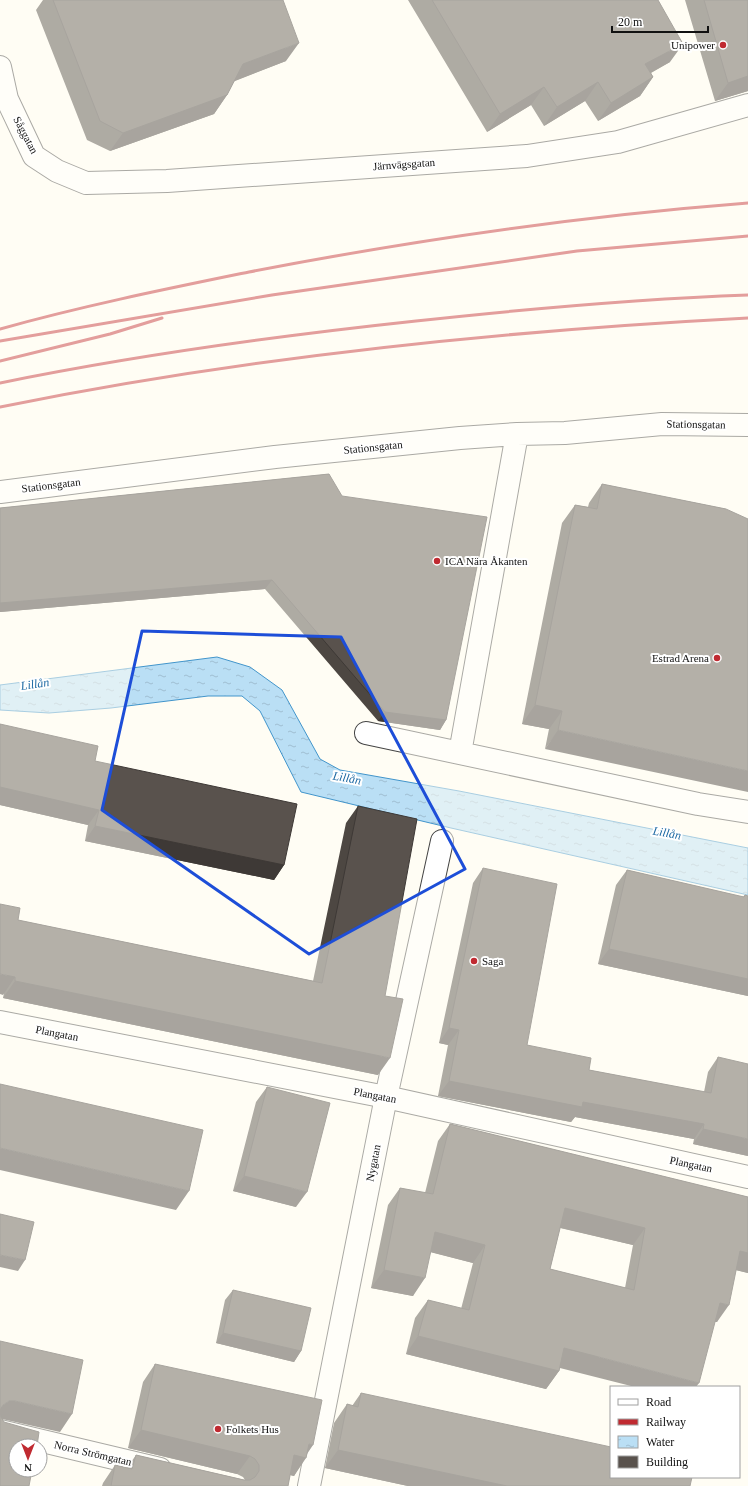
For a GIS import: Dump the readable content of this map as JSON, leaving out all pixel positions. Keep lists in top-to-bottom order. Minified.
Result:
{"streets":{"street":["Såggatan","Järnvägsgatan","Stationsgatan","Plangatan","Nygatan","Norra Strömgatan"]},"crossings":[["Såggatan","Järnvägsgatan"],["Plangatan","Nygatan"]],"water":["Lillån"],"places":["Unipower","ICA Nära Åkanten","Estrad Arena","Saga","Folkets Hus"],"legend":["Road","Railway","Water","Building"],"scale_bar":"20 m","north":"bottom"}
